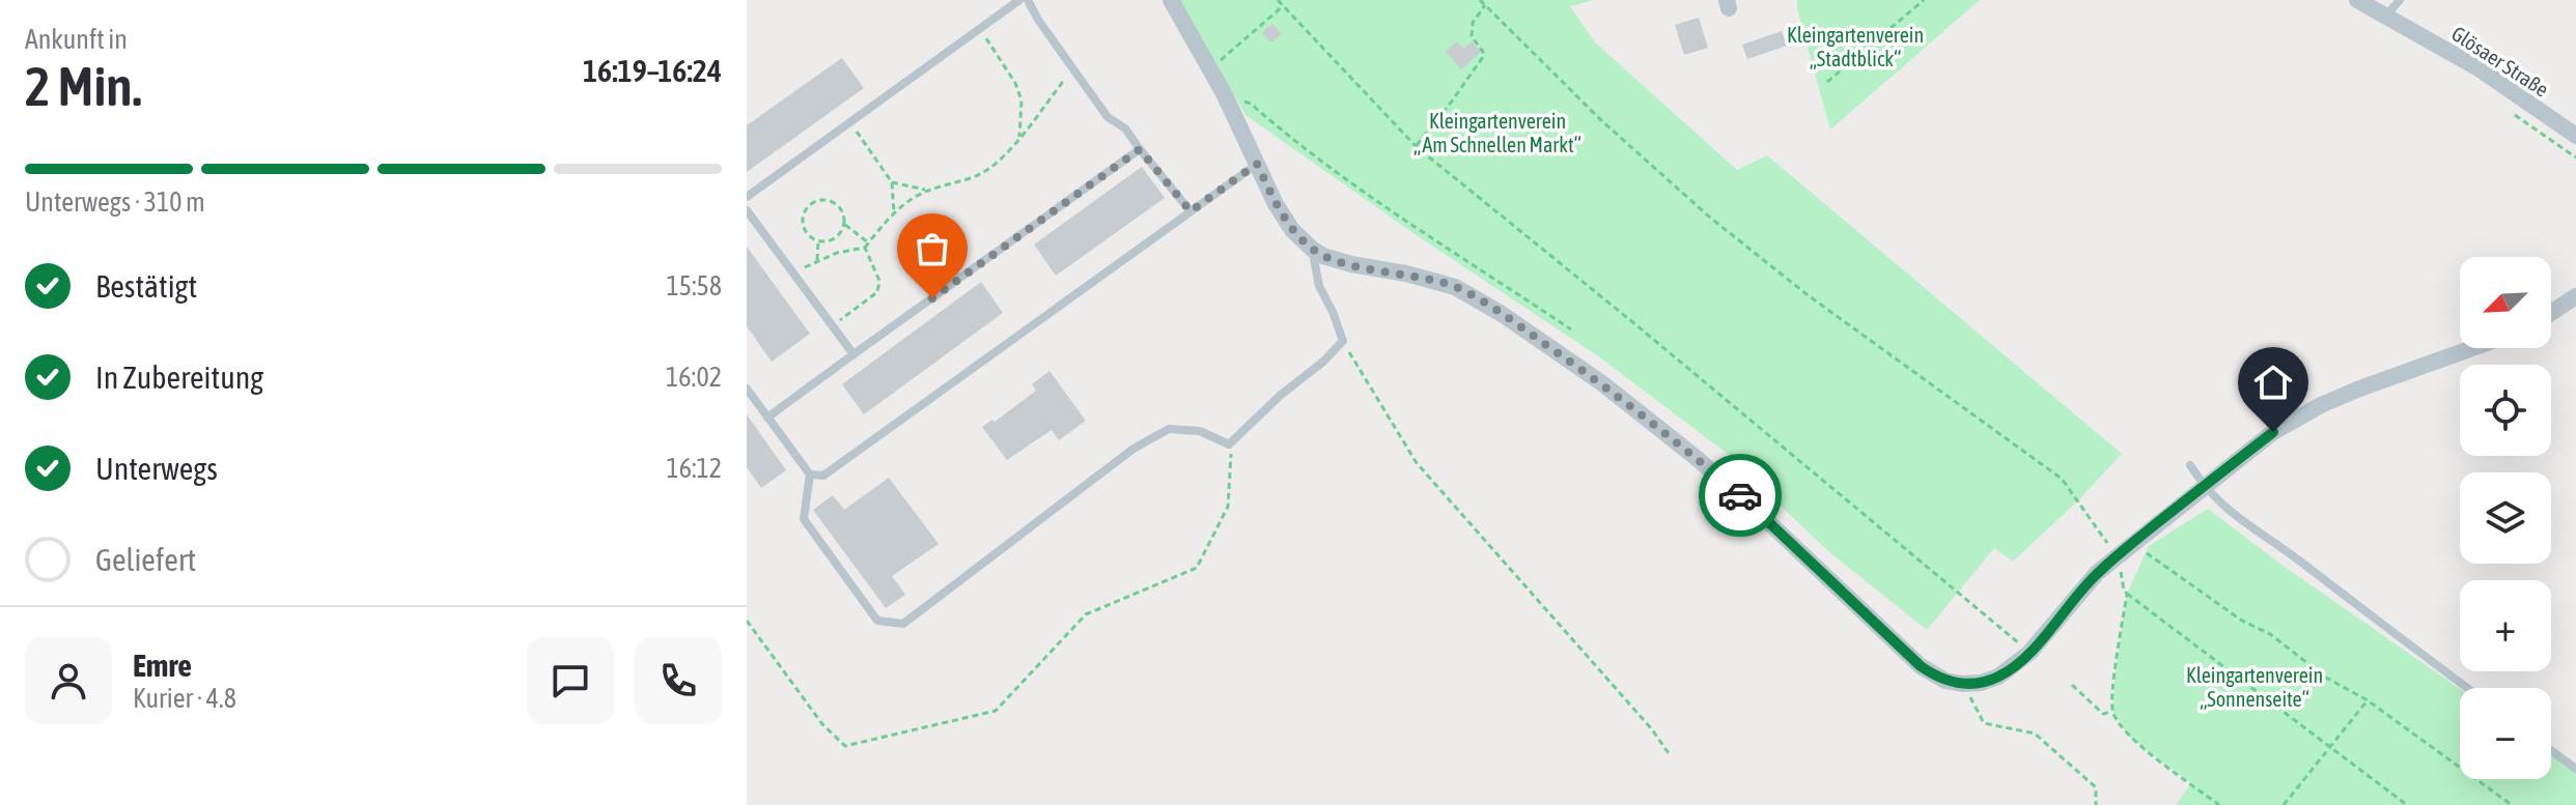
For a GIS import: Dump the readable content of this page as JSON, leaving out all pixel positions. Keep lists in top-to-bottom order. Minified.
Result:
{"streets":{"street":["Glösaer Straße"]},"parks":["Kleingartenverein „Stadtblick“","Kleingartenverein „Am Schnellen Markt“","Kleingartenverein „Sonnenseite“"],"north":"bottom left","page":{"heading":["2 Min.","Ankunft in","16:19–16:24"],"panel":["Emre","Kurier · 4.8"],"bar":"Unterwegs · 310 m","list":[["Bestätigt","15:58"],["In Zubereitung","16:02"],["Unterwegs","16:12"],"Geliefert"],"map_buttons":["+","−"]}}
